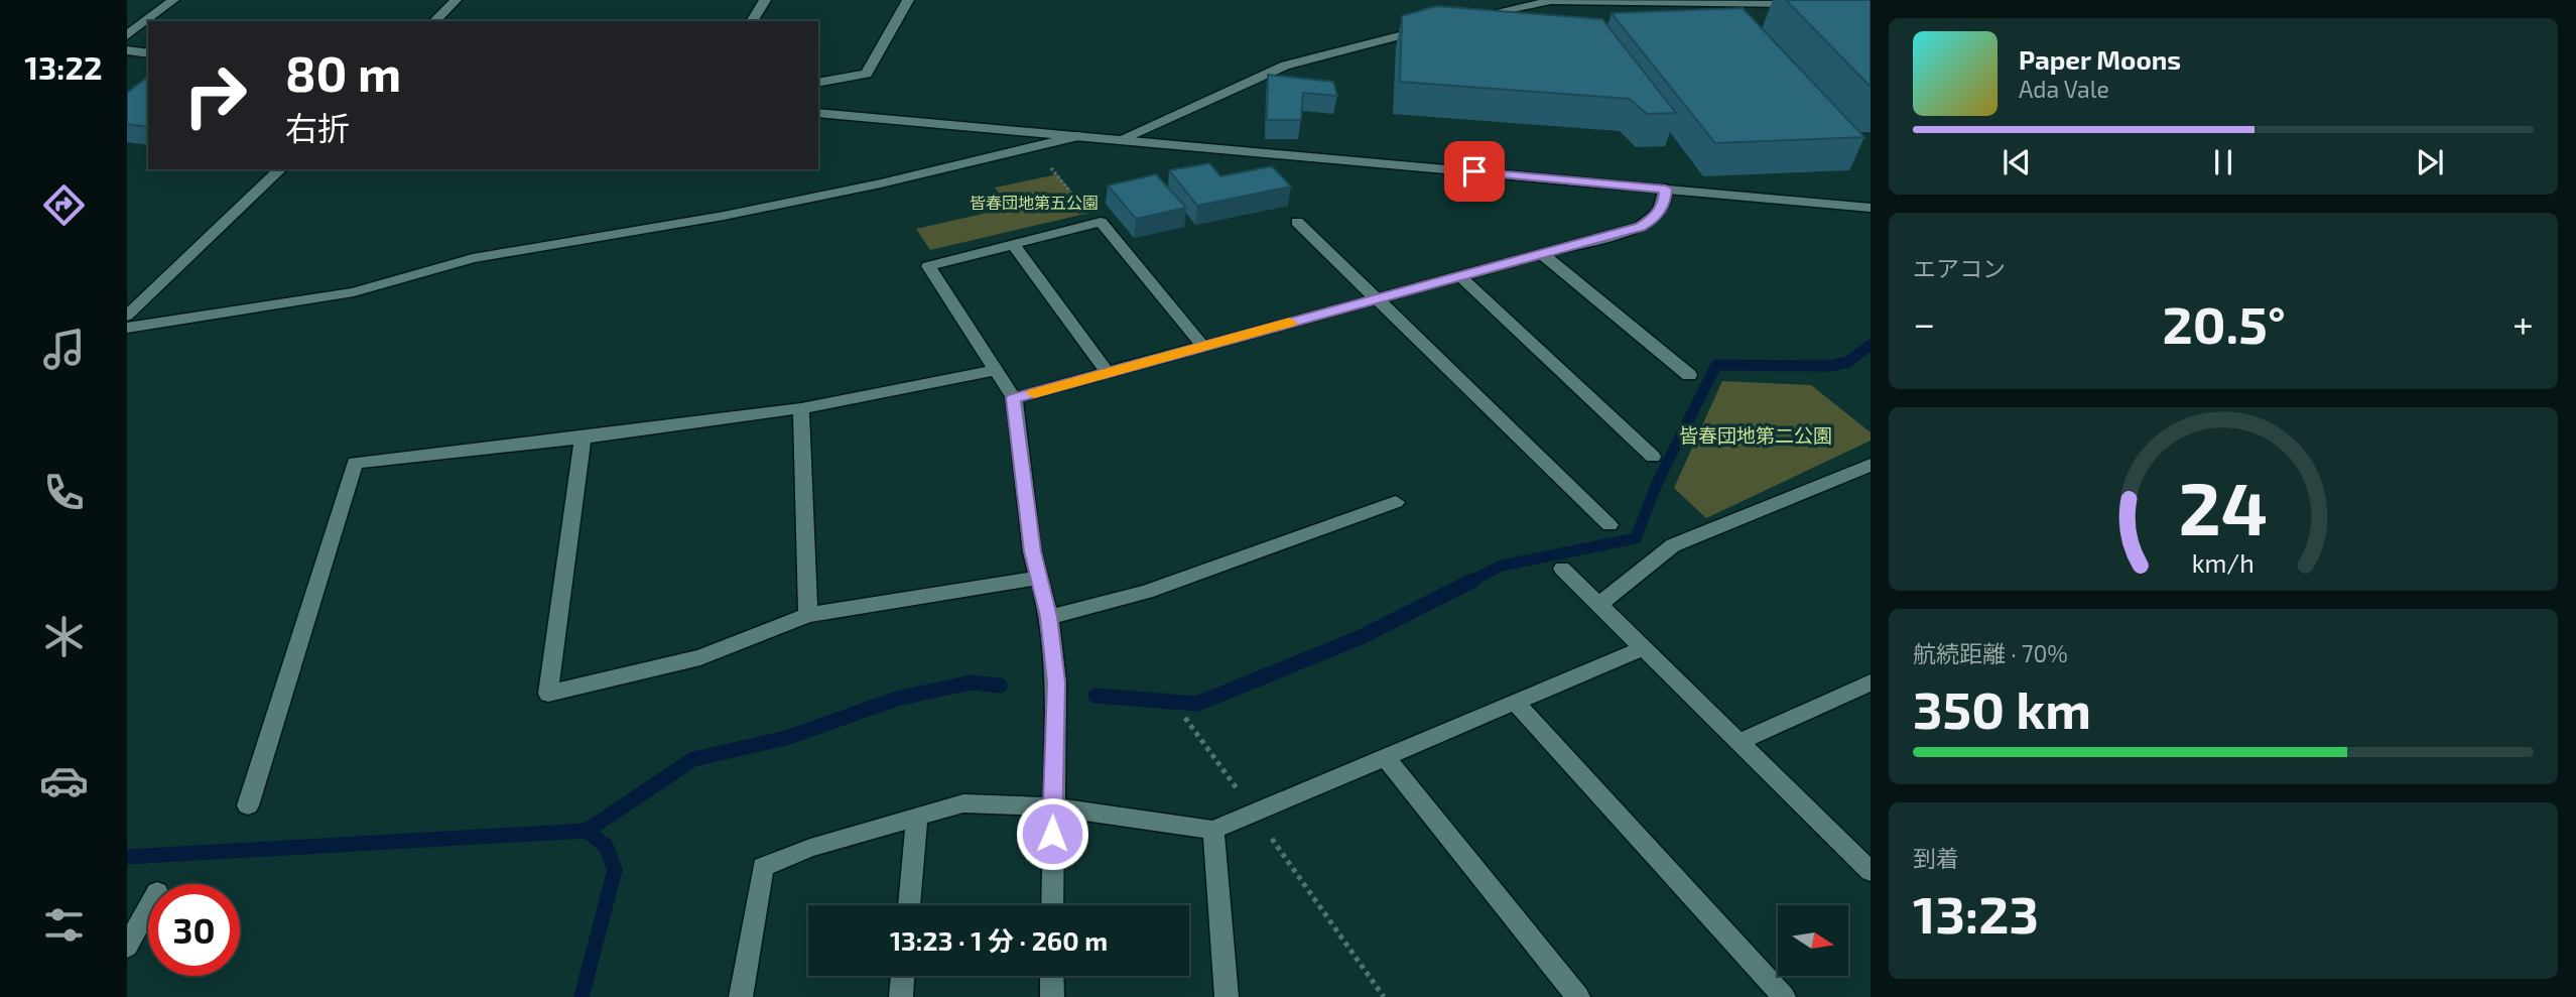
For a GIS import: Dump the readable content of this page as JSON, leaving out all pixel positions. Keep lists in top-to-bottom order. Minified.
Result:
{"parks":["皆春団地第五公園","皆春団地第二公園"],"north":"right","page":{"tabs":"13:22","turn":["80 m","右折"],"song":["Paper Moons","Ada Vale"],"tile":["エアコン",["航続距離 · 70%","350 km"],["到着","13:23"]],"heat":["−","20.5°","+"],"limit":"30","trip":"13:23 · 1 分 · 260 m","gauge":["24","km/h"]}}
